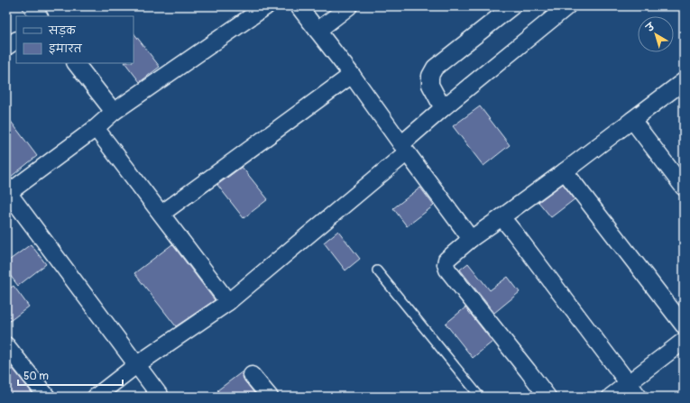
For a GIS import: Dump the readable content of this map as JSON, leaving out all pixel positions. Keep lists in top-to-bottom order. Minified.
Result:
{"legend":["सड़क","इमारत"],"scale_bar":"50 m","north":"top left"}
